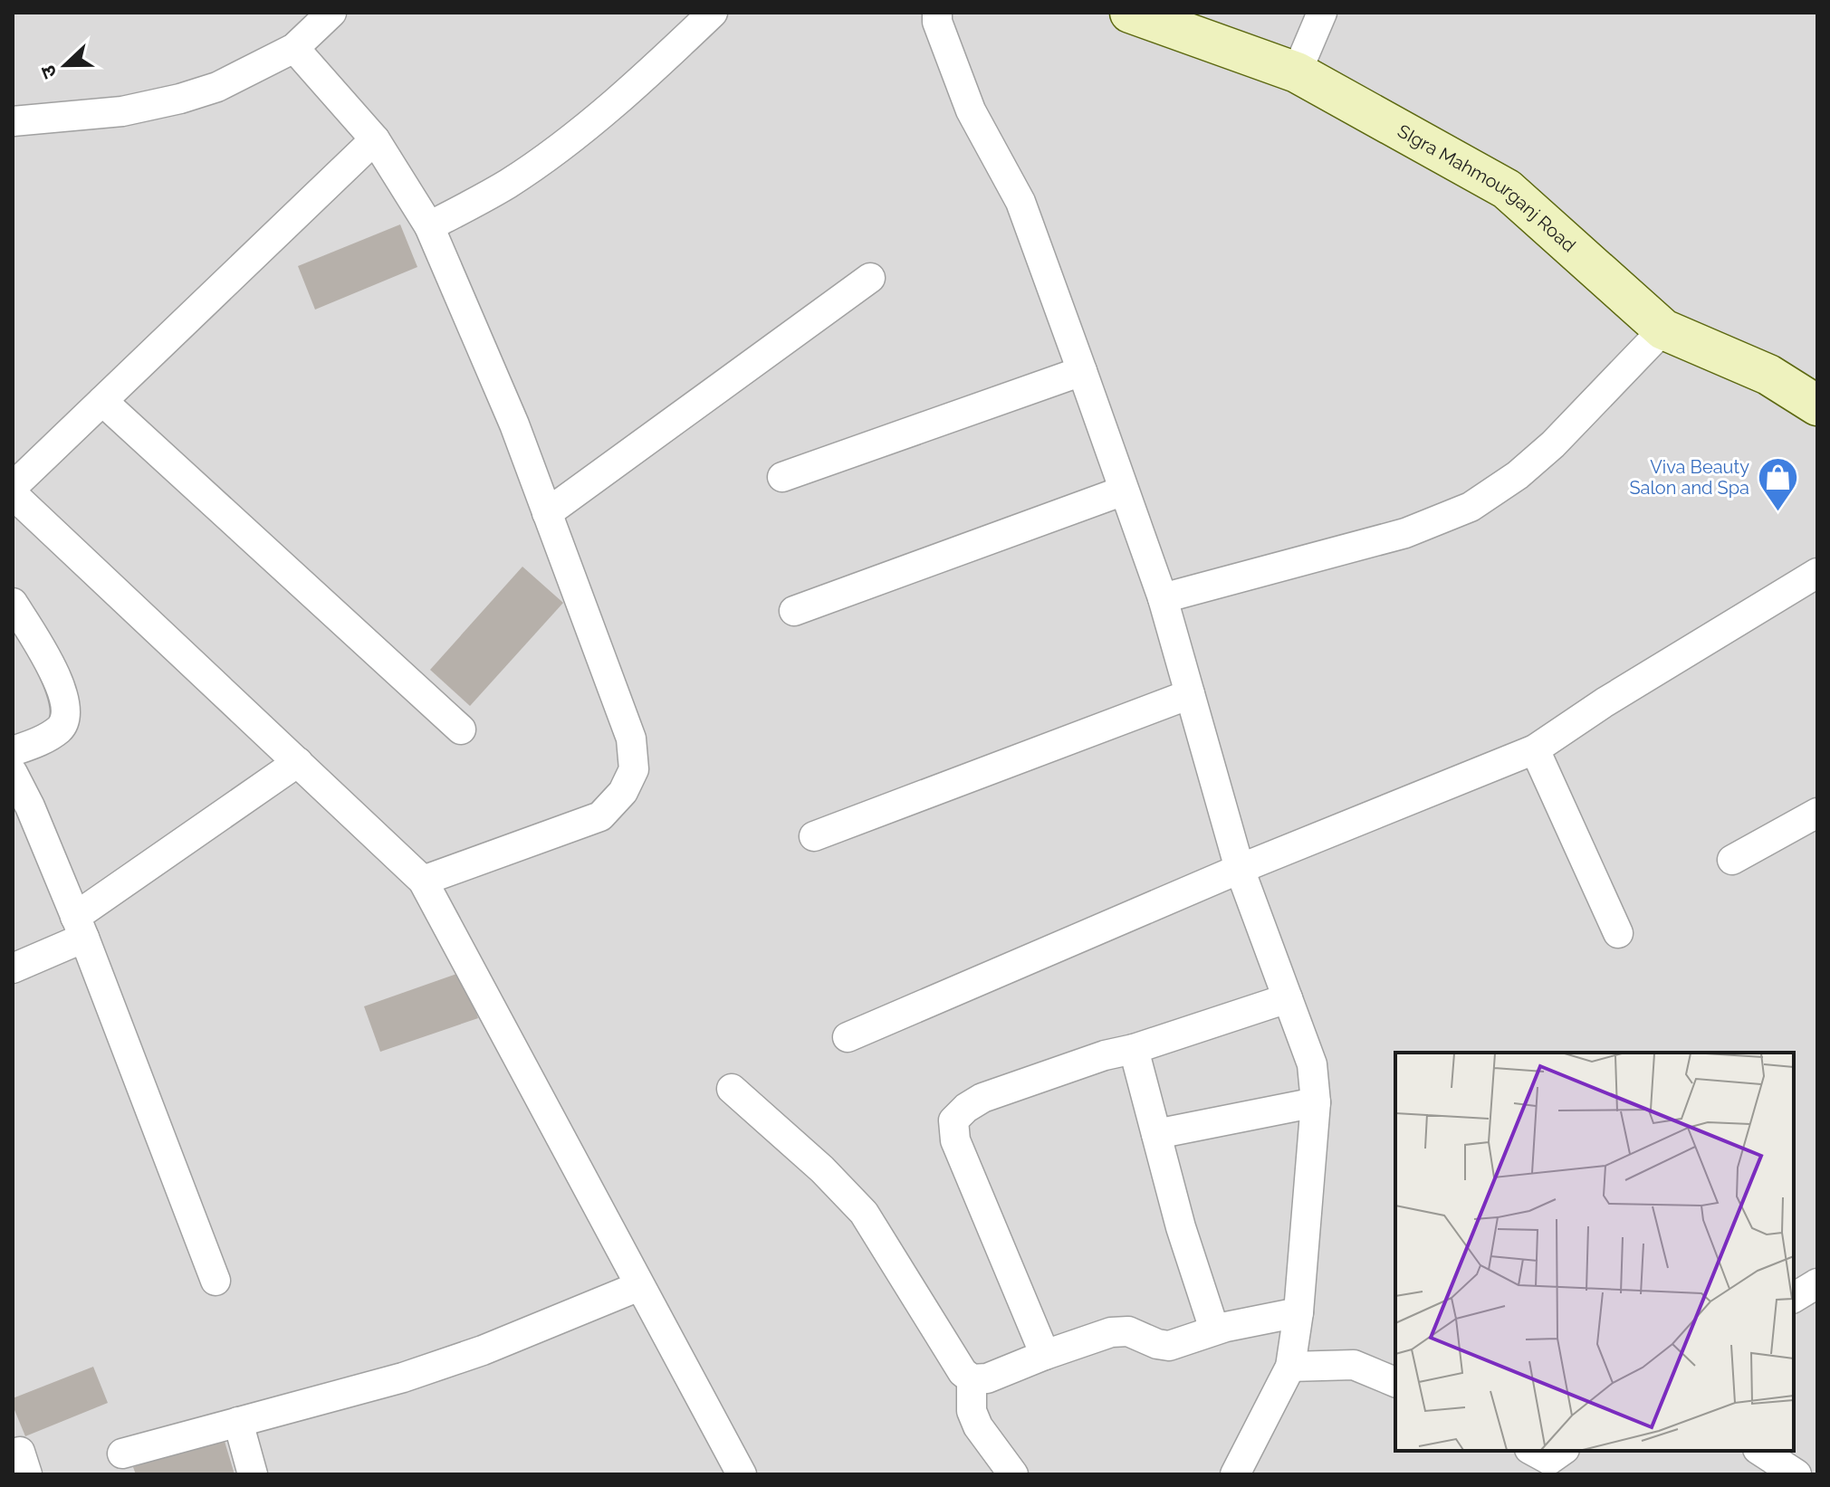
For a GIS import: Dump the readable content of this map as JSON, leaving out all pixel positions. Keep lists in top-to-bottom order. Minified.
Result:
{"streets":{"street":["SIgra Mahmourganj Road"]},"places":{"shop":["Viva Beauty Salon and Spa"]},"north":"left"}
